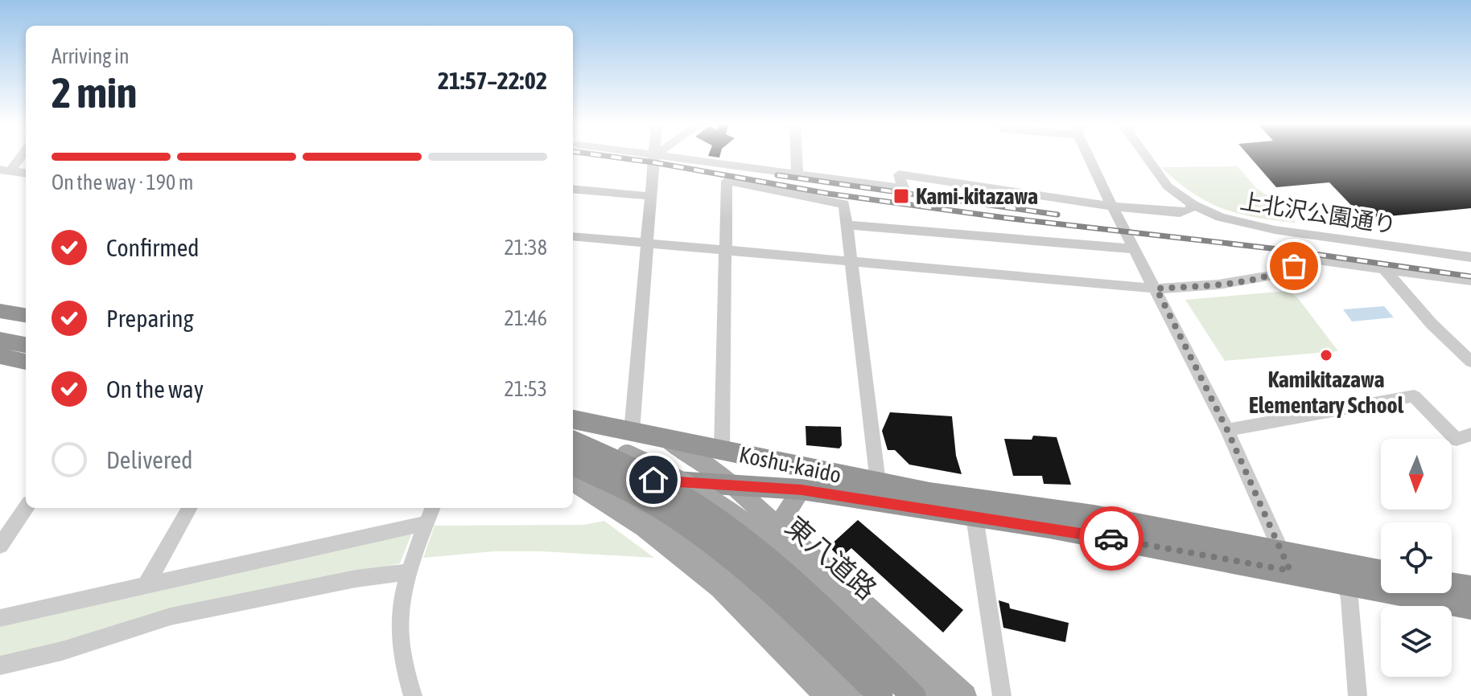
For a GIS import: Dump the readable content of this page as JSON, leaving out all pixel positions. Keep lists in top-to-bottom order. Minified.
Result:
{"streets":{"highway":["Koshu-kaido"],"main road":["東八道路"],"street":["上北沢公園通り"]},"places":{"transit":["Kami-kitazawa"],"other":["Kamikitazawa Elementary School"]},"north":"bottom","page":{"heading":["2 min","Arriving in","21:57–22:02"],"bar":"On the way · 190 m","list":[["Confirmed","21:38"],["Preparing","21:46"],["On the way","21:53"],"Delivered"]}}
